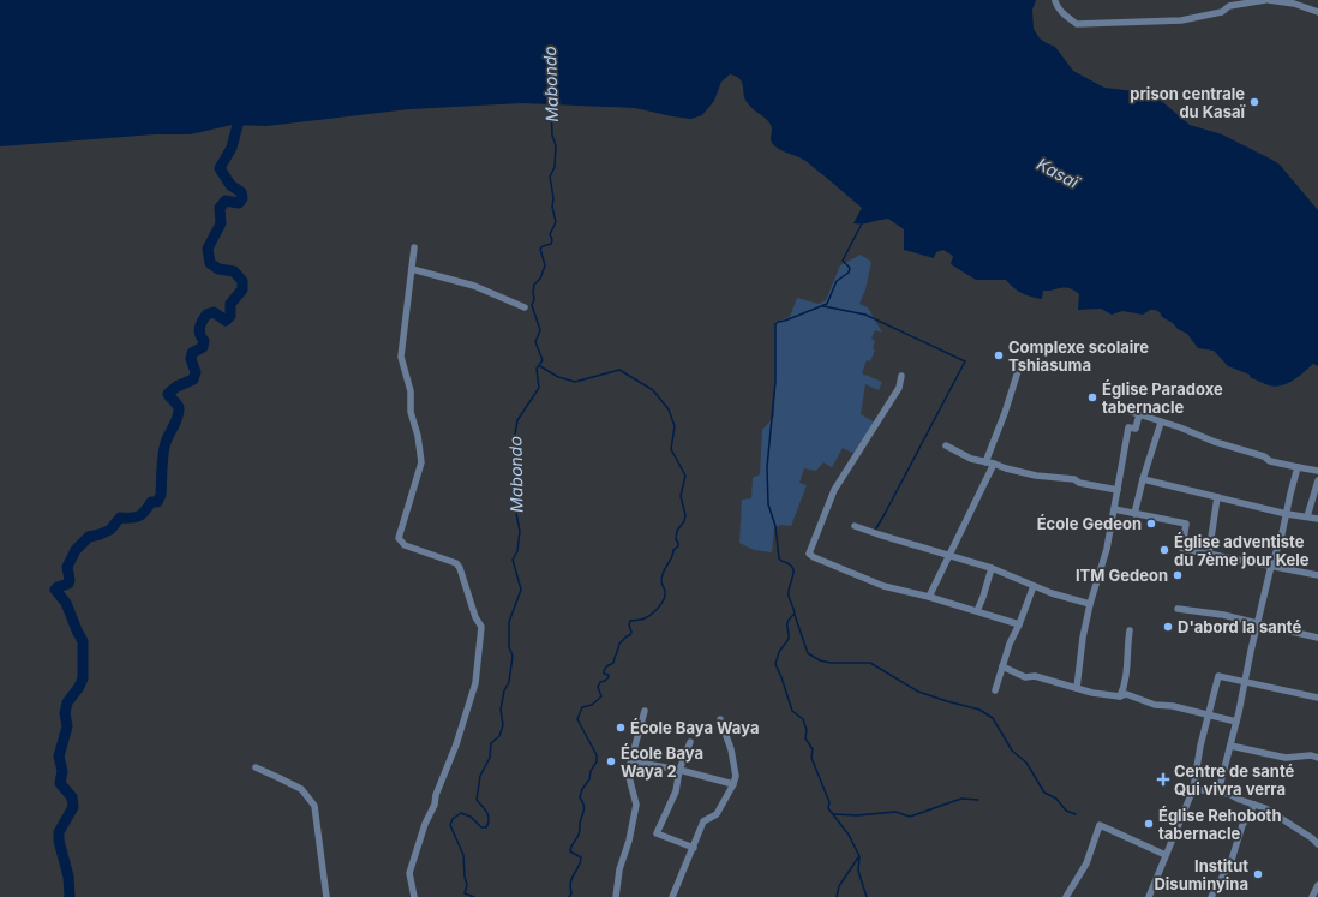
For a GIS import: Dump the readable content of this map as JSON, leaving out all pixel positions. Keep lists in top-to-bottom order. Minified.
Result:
{"water":["Mabondo","Kasaï"],"places":{"other":["prison centrale du Kasaï","Complexe scolaire Tshiasuma","Église Paradoxe tabernacle","École Gedeon","Église adventiste du 7ème jour Kele","ITM Gedeon","D'abord la santé","École Baya Waya","École Baya Waya 2","Église Rehoboth tabernacle","Institut Disuminyina"],"health":["Centre de santé Qui vivra verra"]}}
